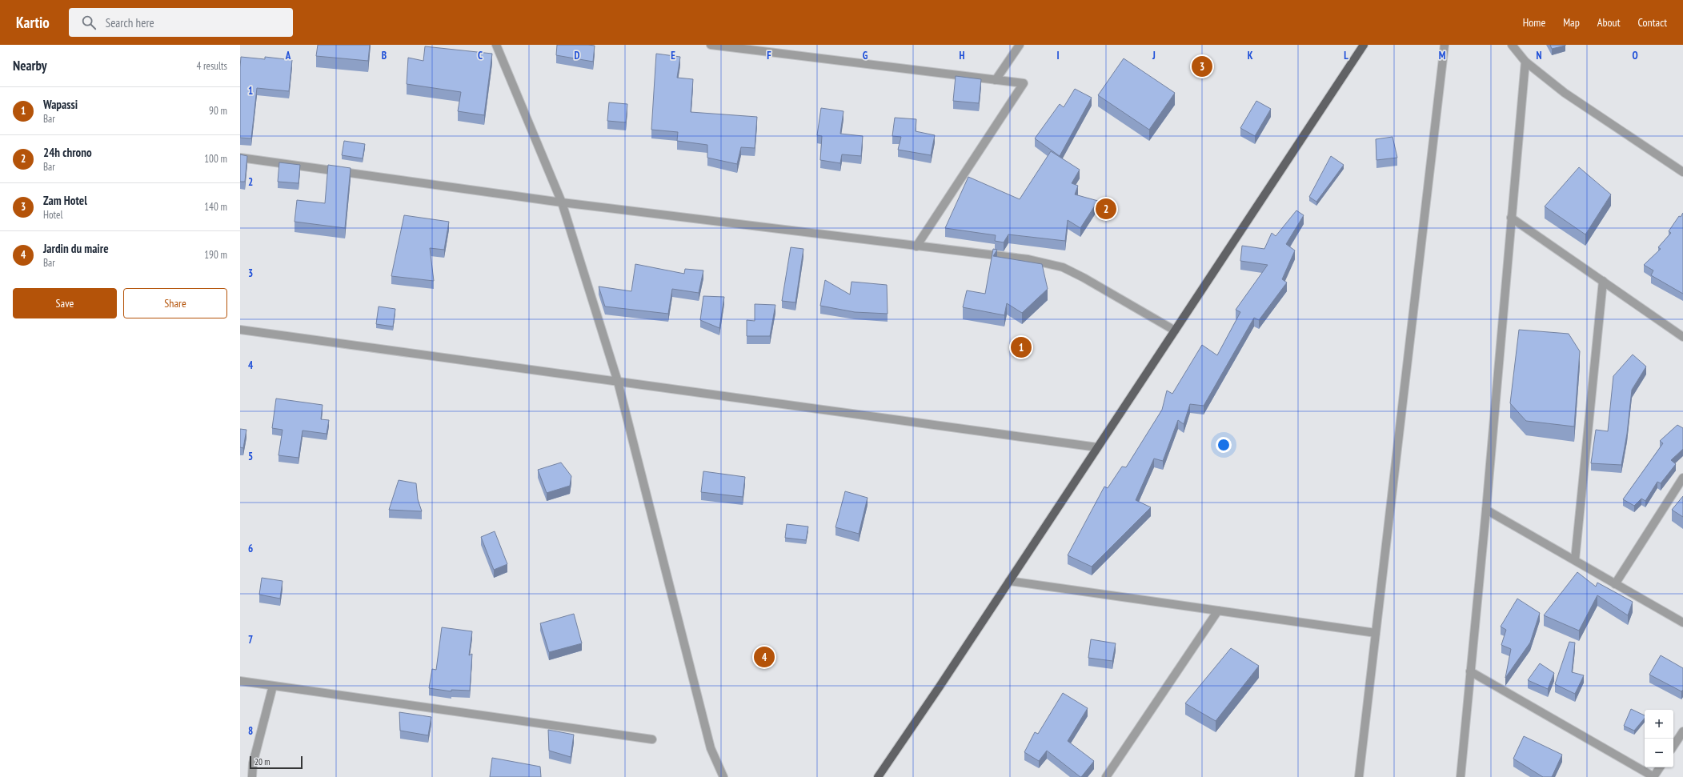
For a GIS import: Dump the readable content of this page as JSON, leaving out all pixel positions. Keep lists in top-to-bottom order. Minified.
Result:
{"scale_bar":"20 m","page":{"header":"Kartio","search":"Search here","nav":["Home","Map","About","Contact"],"heading":["Nearby","4 results"],"pins":["3","2","1","4"],"list":[{"mark":"1","name":"Wapassi","note":"Bar","value":"90 m"},{"mark":"2","name":"24h chrono","note":"Bar","value":"100 m"},{"mark":"3","name":"Zam Hotel","note":"Hotel","value":"140 m"},{"mark":"4","name":"Jardin du maire","note":"Bar","value":"190 m"}],"buttons":["Save","Share"],"map_buttons":["+","−"],"scale":"20 m"},"grid":{"columns":["A","B","C","D","E","F","G","H","I","J","K","L","M","N","O"],"rows":["1","2","3","4","5","6","7","8"]}}
